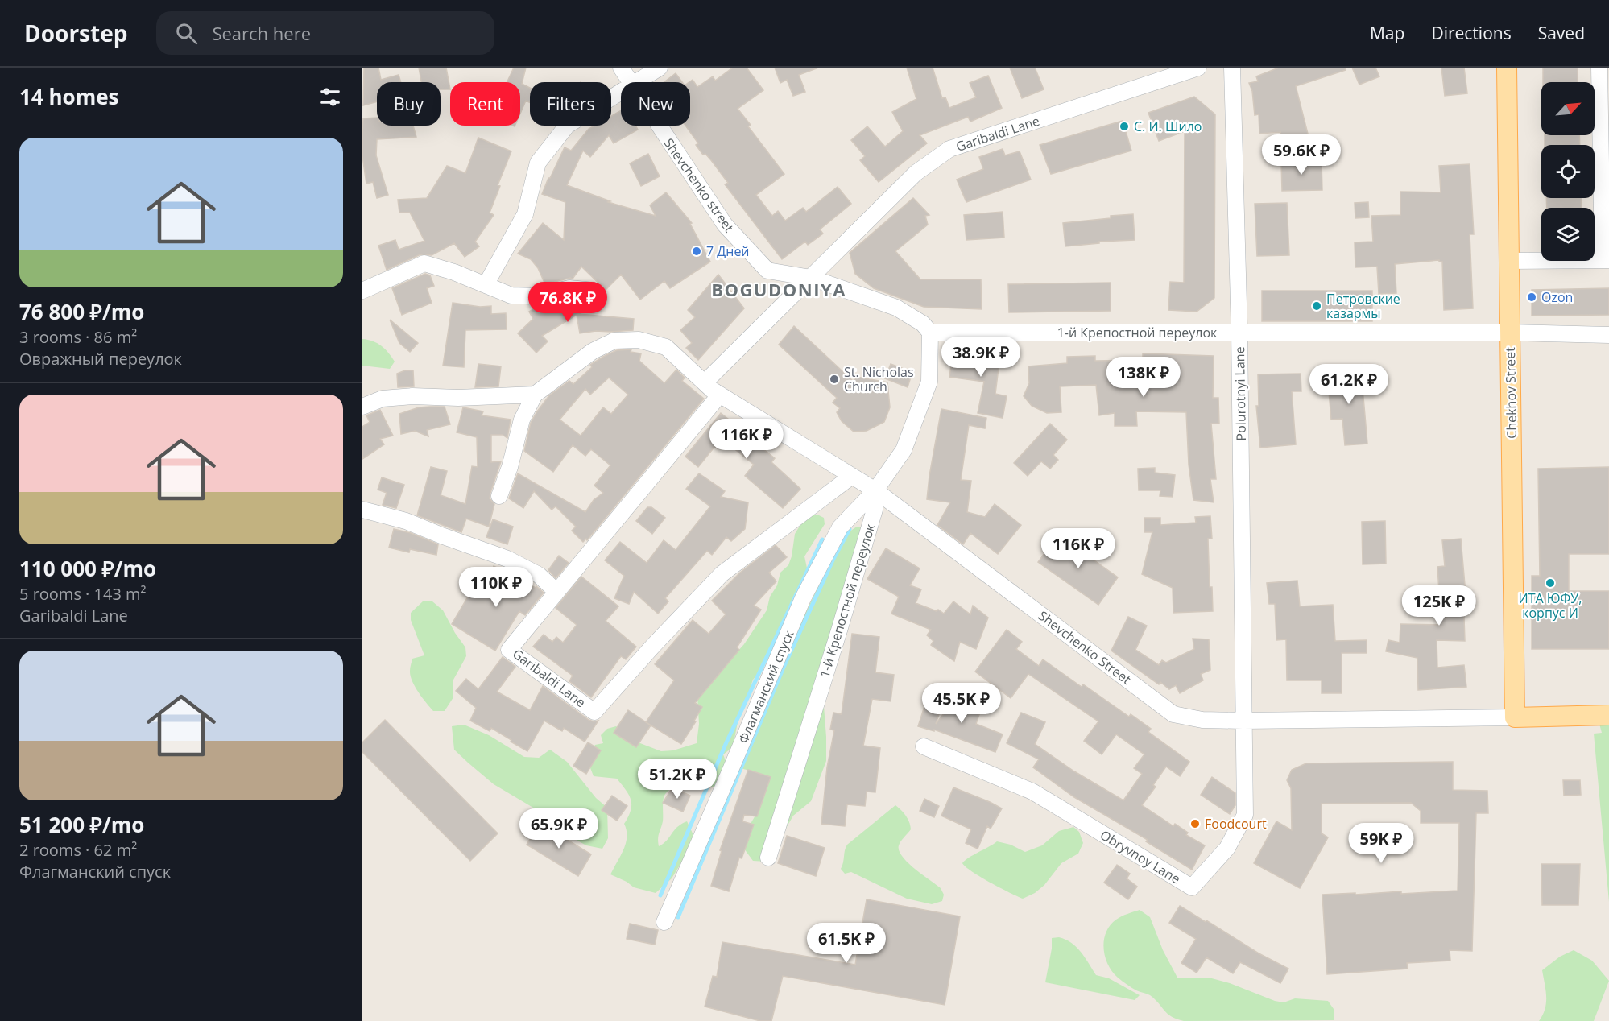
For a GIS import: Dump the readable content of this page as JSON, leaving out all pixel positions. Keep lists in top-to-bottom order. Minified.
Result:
{"streets":{"main road":["Chekhov Street"],"street":["Garibaldi Lane","Shevchenko street","1-й Крепостной переулок","Polurotnyi Lane","Shevchenko Street","Флагманский спуск","Obryvnoy Lane"]},"crossings":[["Garibaldi Lane","Shevchenko street"],["Garibaldi Lane","Shevchenko Street"],["Shevchenko street","1-й Крепостной переулок"],["1-й Крепостной переулок","Chekhov Street"],["1-й Крепостной переулок","Polurotnyi Lane"],["1-й Крепостной переулок","Shevchenko Street"],["1-й Крепостной переулок","Флагманский спуск"],["Chekhov Street","Shevchenko Street"],["Polurotnyi Lane","Shevchenko Street"],["Polurotnyi Lane","Obryvnoy Lane"],["Shevchenko Street","Флагманский спуск"],["Shevchenko Street","Obryvnoy Lane"]],"districts":["BOGUDONIYA"],"places":["С. И. Шило","7 Дней","Ozon","Петровские казармы","St. Nicholas Church","ИТА ЮФУ, корпус И","Foodcourt"],"north":"top right","page":{"header":"Doorstep","search":"Search here","nav":["Map","Directions","Saved"],"heading":"14 homes","chip":["Buy","Rent","Filters","New"],"list":[{"name":"76 800 ₽/mo","note":"3 rooms · 86 m² · Овражный переулок"},{"name":"110 000 ₽/mo","note":"5 rooms · 143 m² · Garibaldi Lane"},{"name":"51 200 ₽/mo","note":"2 rooms · 62 m² · Флагманский спуск"}],"price":["59.6K ₽","76.8K ₽","38.9K ₽","138K ₽","61.2K ₽","116K ₽","116K ₽","110K ₽","125K ₽","45.5K ₽","51.2K ₽","65.9K ₽","59K ₽","61.5K ₽"]}}
